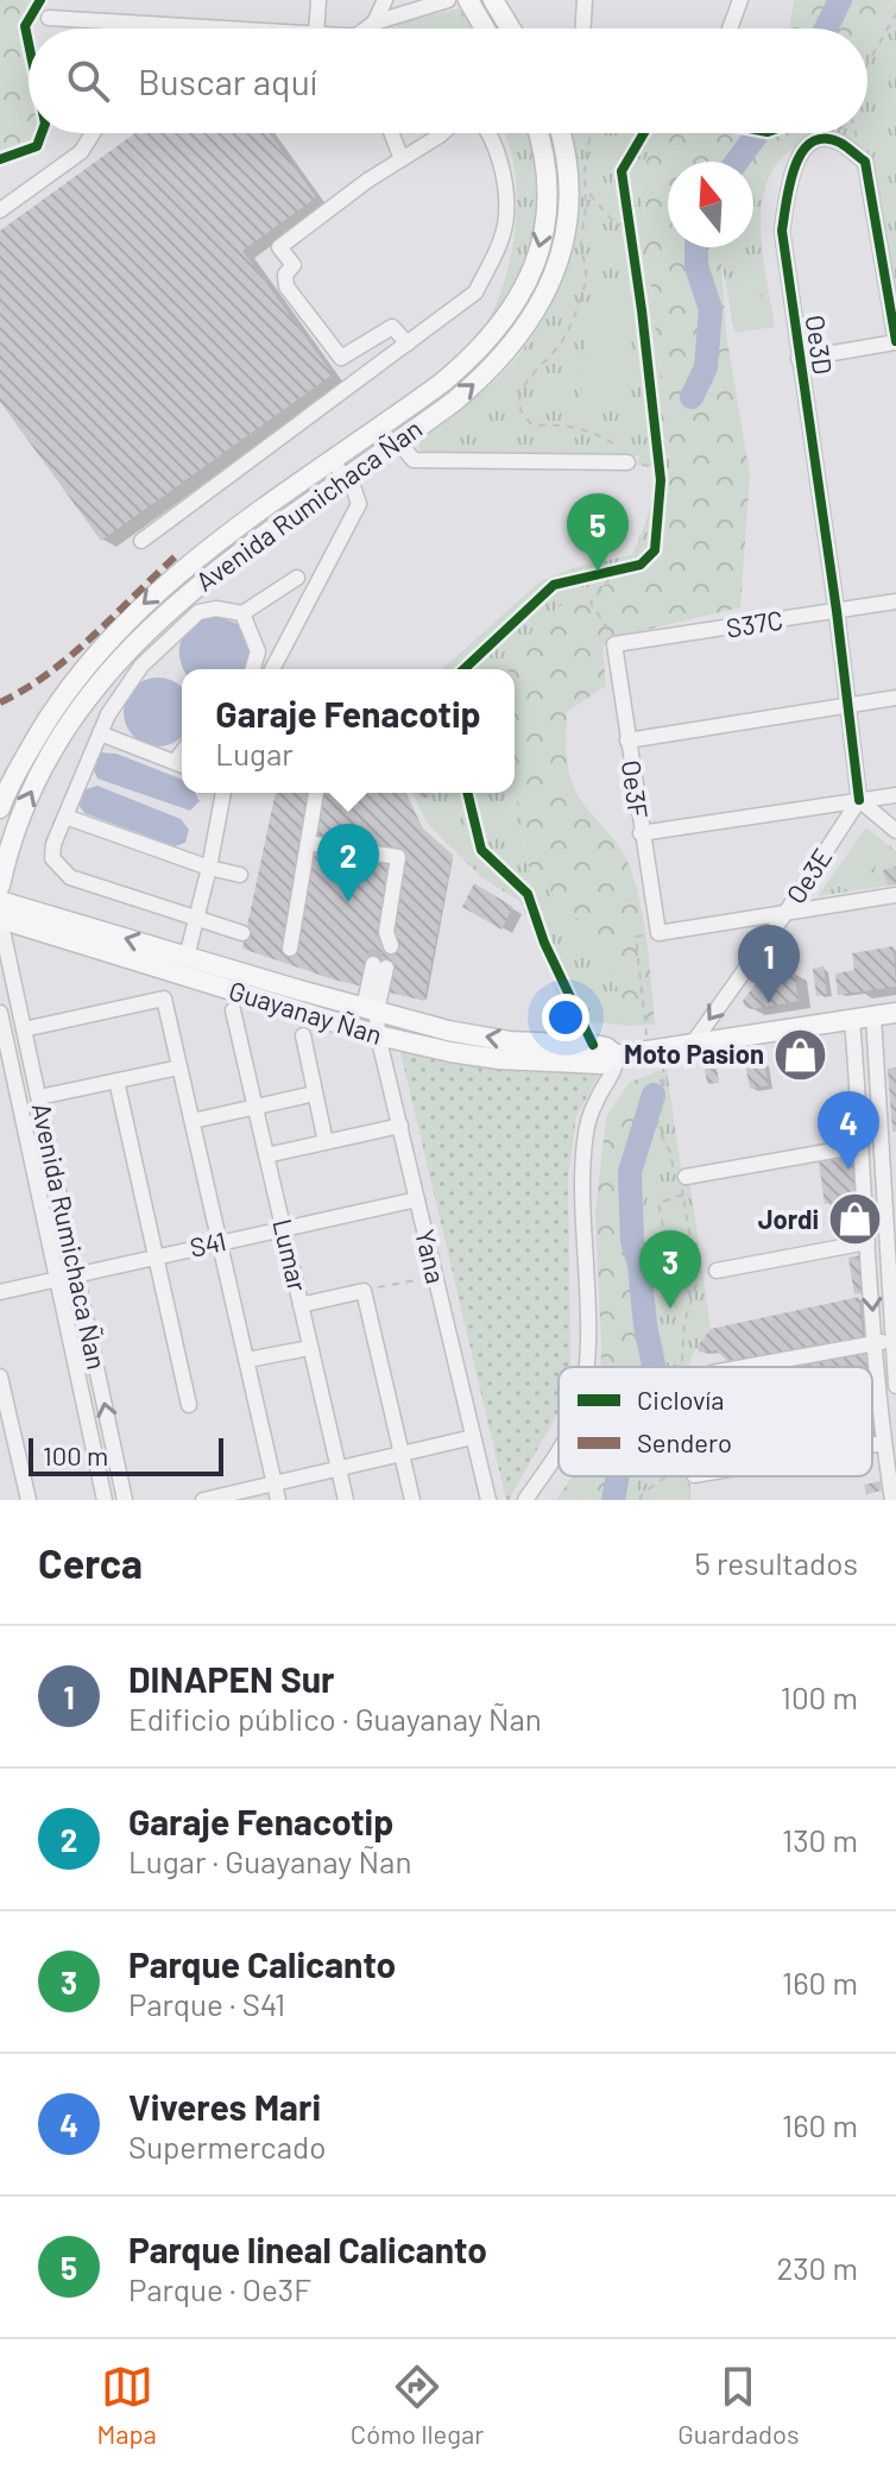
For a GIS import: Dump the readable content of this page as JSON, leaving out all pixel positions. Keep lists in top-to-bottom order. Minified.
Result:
{"streets":{"main road":["Avenida Rumichaca Ñan","Guayanay Ñan"],"street":["Oe3D","S37C","Oe3F","Oe3E","S41","Lumar","Yana"]},"crossings":[["Oe3D","S37C"],["Oe3D","Oe3E"],["Avenida Rumichaca Ñan","Guayanay Ñan"],["Avenida Rumichaca Ñan","S41"],["S37C","Oe3F"],["Oe3E","Guayanay Ñan"],["Guayanay Ñan","Yana"],["S41","Lumar"],["S41","Yana"]],"one_way":["Oe3E"],"places":{"shop":["Moto Pasion","Jordi"]},"legend":["Ciclovía","Sendero"],"scale_bar":"100 m","north":"top","page":{"search":"Buscar aquí","pins":["5","2","1","4","3"],"popup":["Garaje Fenacotip","Lugar"],"scale":"100 m","heading":["Cerca","5 resultados"],"list":[{"mark":"1","name":"DINAPEN Sur","note":"Edificio público · Guayanay Ñan","value":"100 m"},{"mark":"2","name":"Garaje Fenacotip","note":"Lugar · Guayanay Ñan","value":"130 m"},{"mark":"3","name":"Parque Calicanto","note":"Parque · S41","value":"160 m"},{"mark":"4","name":"Viveres Mari","note":"Supermercado","value":"160 m"},{"mark":"5","name":"Parque lineal Calicanto","note":"Parque · Oe3F","value":"230 m"}],"nav":["Mapa","Cómo llegar","Guardados"]}}
